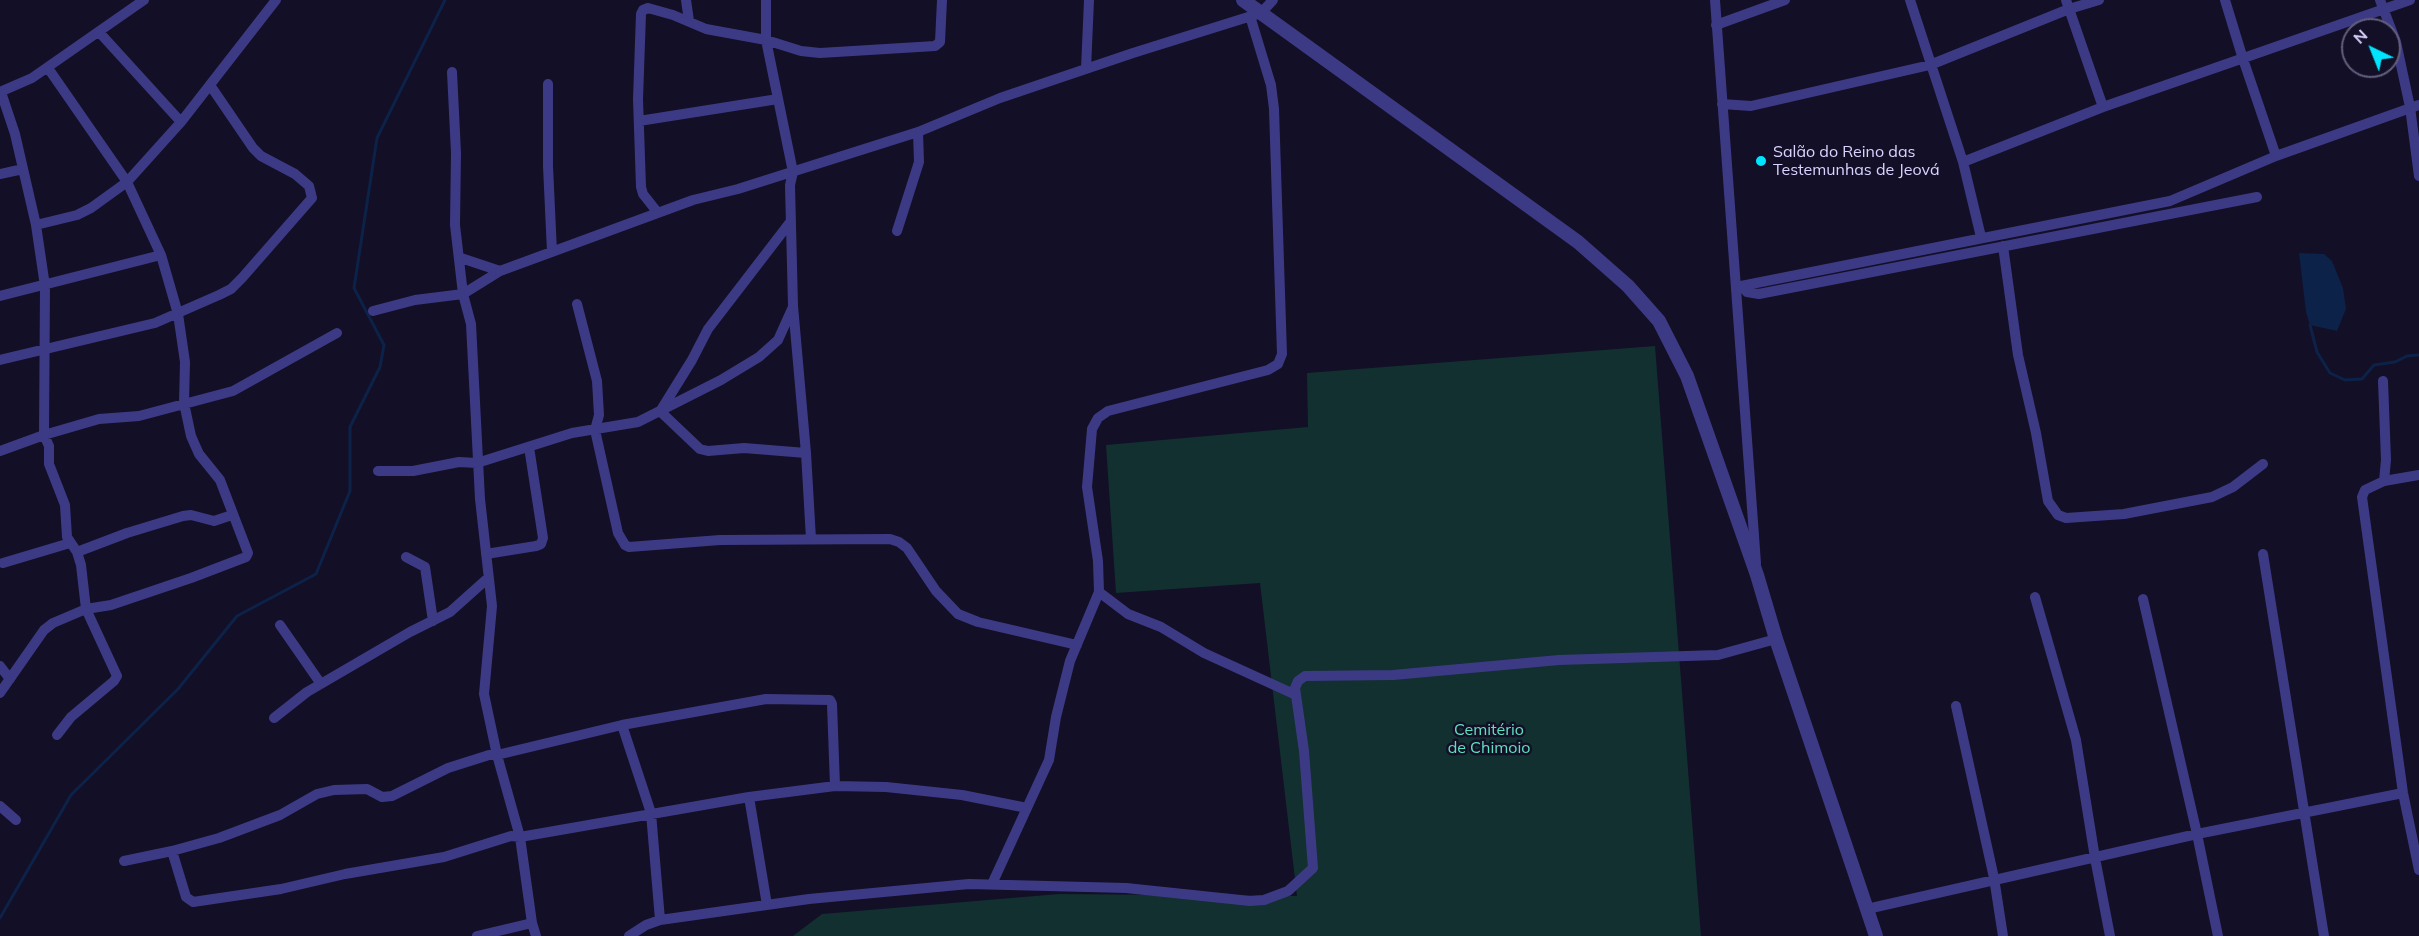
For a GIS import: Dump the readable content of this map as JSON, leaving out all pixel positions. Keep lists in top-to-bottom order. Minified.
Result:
{"parks":["Cemitério de Chimoio"],"places":["Salão do Reino das Testemunhas de Jeová"],"north":"top left"}
